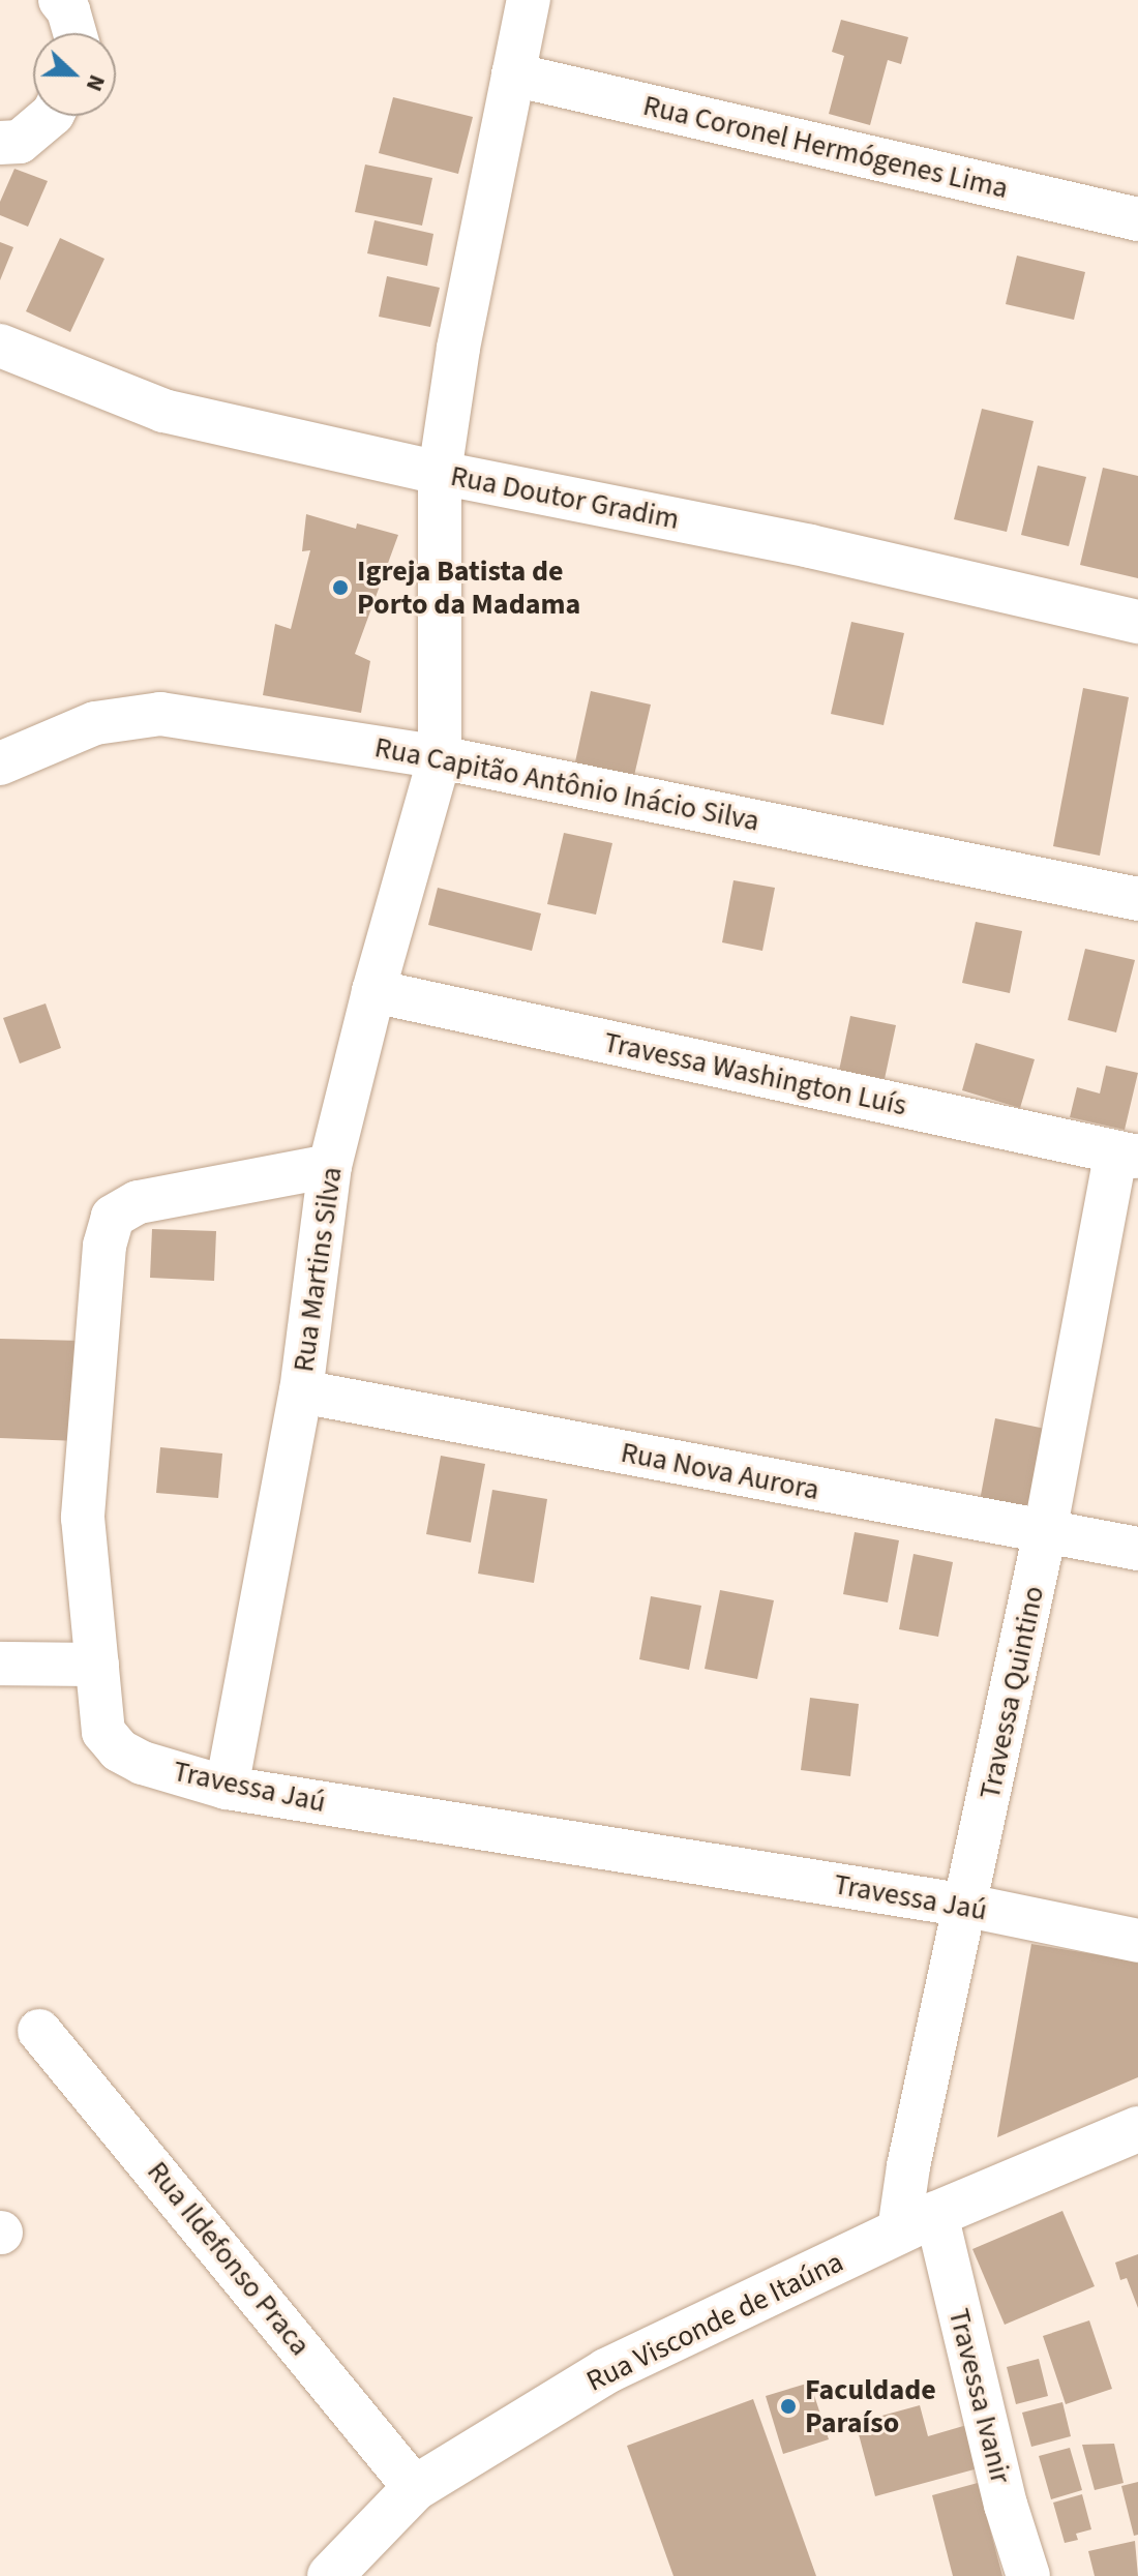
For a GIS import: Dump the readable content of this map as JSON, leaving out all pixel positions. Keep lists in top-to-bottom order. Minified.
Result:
{"streets":{"main road":["Rua Visconde de Itaúna"],"street":["Rua Coronel Hermógenes Lima","Rua Doutor Gradim","Rua Capitão Antônio Inácio Silva","Travessa Washington Luís","Rua Martins Silva","Rua Nova Aurora","Travessa Quintino","Travessa Jaú","Rua Ildefonso Praca","Travessa Ivanir"]},"crossings":[["Rua Coronel Hermógenes Lima","Rua Martins Silva"],["Rua Doutor Gradim","Rua Martins Silva"],["Rua Capitão Antônio Inácio Silva","Rua Martins Silva"],["Travessa Washington Luís","Rua Martins Silva"],["Travessa Washington Luís","Travessa Quintino"],["Rua Martins Silva","Rua Nova Aurora"],["Rua Martins Silva","Travessa Jaú"],["Rua Nova Aurora","Travessa Quintino"],["Travessa Quintino","Travessa Jaú"],["Travessa Quintino","Rua Visconde de Itaúna"],["Travessa Quintino","Travessa Ivanir"],["Rua Ildefonso Praca","Rua Visconde de Itaúna"],["Rua Visconde de Itaúna","Travessa Ivanir"]],"places":["Igreja Batista de Porto da Madama","Faculdade Paraíso"],"north":"right"}
